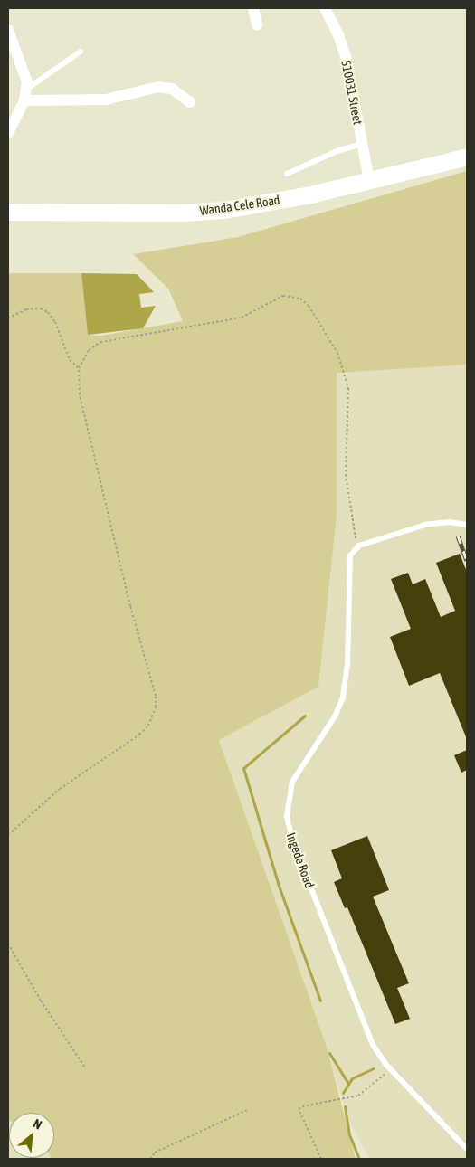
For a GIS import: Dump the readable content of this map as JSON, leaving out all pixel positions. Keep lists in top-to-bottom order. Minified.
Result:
{"streets":{"street":["510031 Street","Wanda Cele Road"],"lane":["Ingede Road"]},"crossings":[["510031 Street","Wanda Cele Road"]],"north":"top right"}
